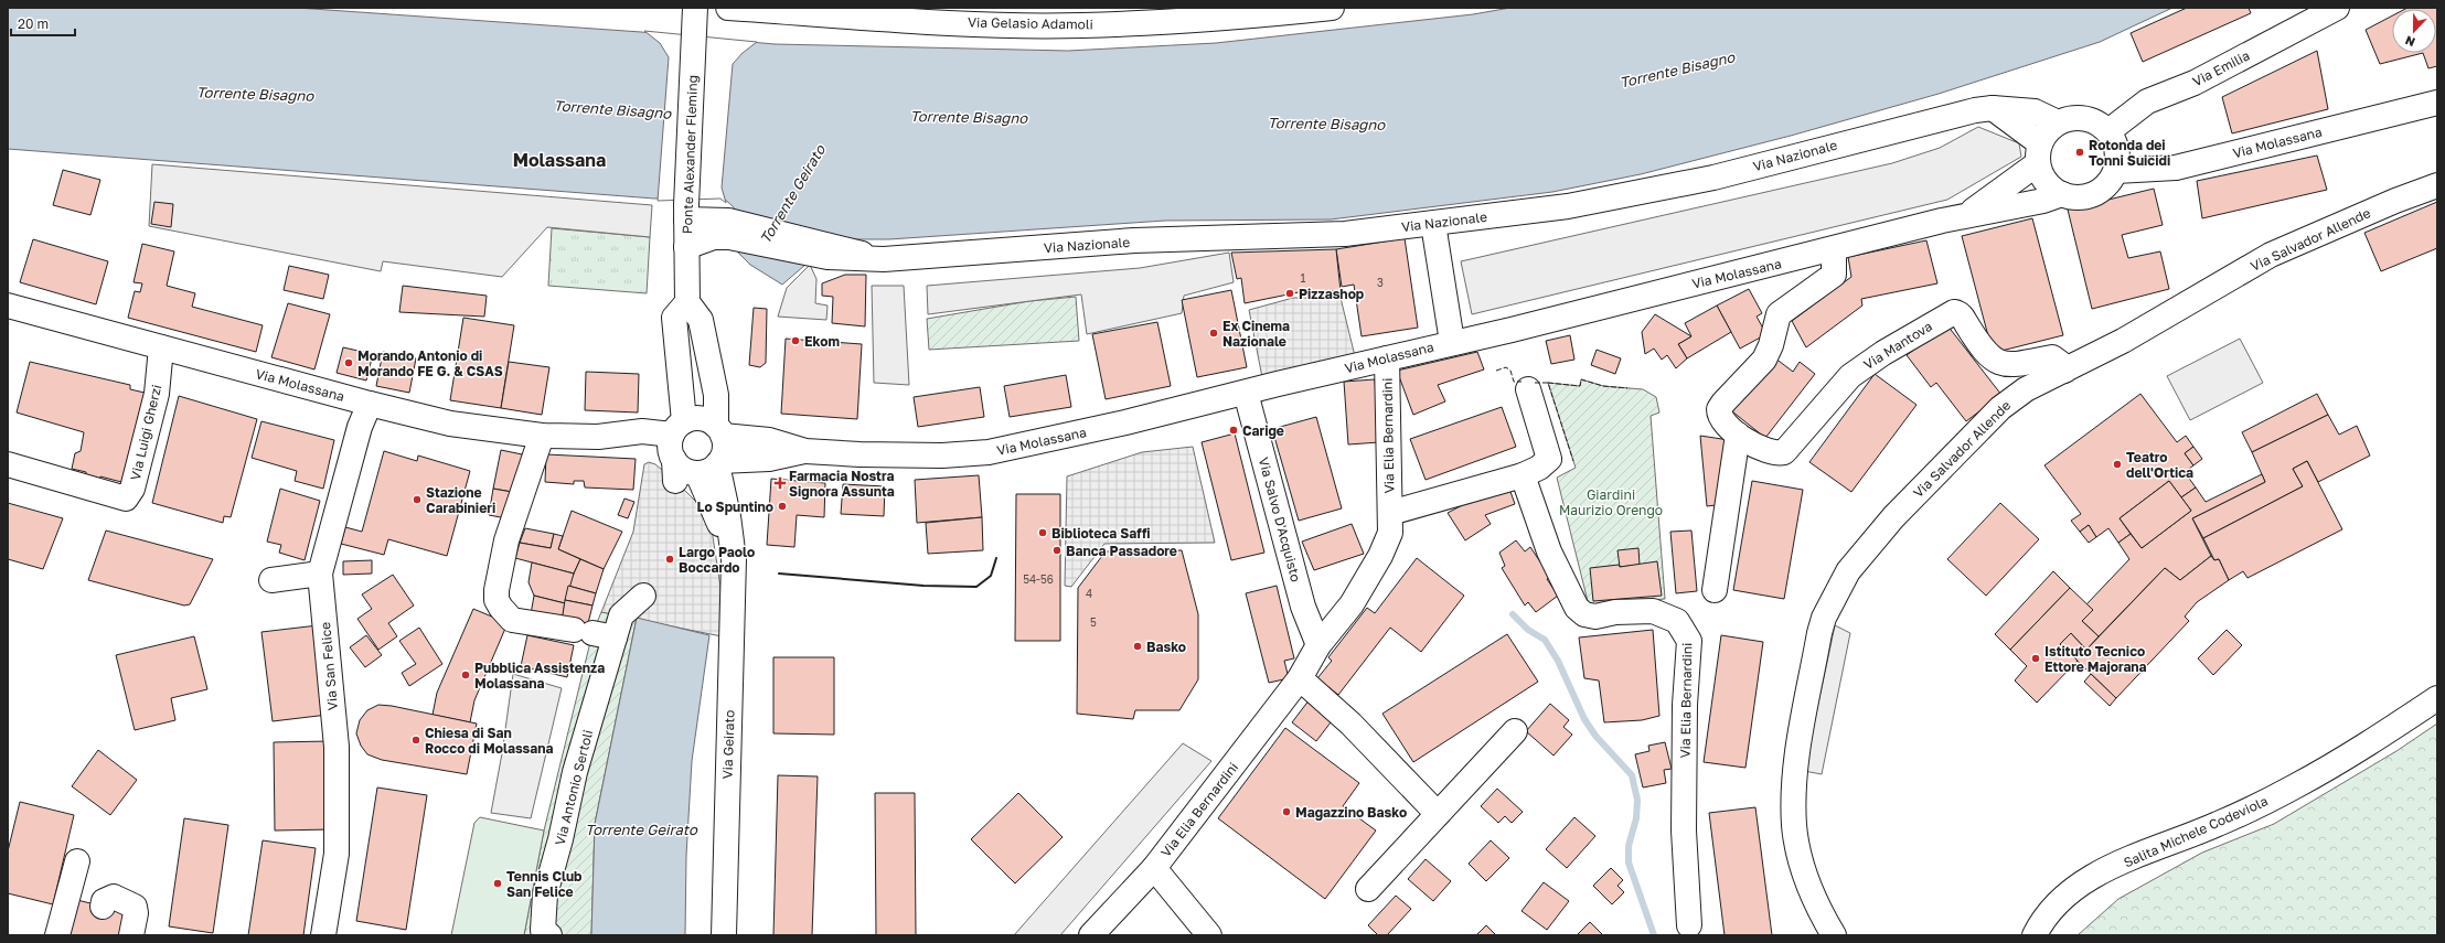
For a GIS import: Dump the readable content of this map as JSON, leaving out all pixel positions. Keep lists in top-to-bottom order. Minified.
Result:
{"streets":{"street":["Via Gelasio Adamoli","Via Emilia","Via Molassana","Ponte Alexander Fleming","Via Nazionale","Via Salvador Allende","Via Mantova","Via Luigi Gherzi","Via Elia Bernardini","Via Salvo D'Acquisto","Via San Felice","Via Geirato","Via Antonio Sertoli","Salita Michele Codeviola"]},"crossings":[["Via Emilia","Via Molassana"],["Via Emilia","Via Nazionale"],["Via Molassana","Via Nazionale"],["Via Molassana","Via Mantova"],["Via Molassana","Via Luigi Gherzi"],["Via Molassana","Via Elia Bernardini"],["Via Molassana","Via Salvo D'Acquisto"],["Via Molassana","Via San Felice"],["Via Molassana","Via Geirato"],["Ponte Alexander Fleming","Via Nazionale"],["Via Salvador Allende","Via Mantova"],["Via Elia Bernardini","Via Salvo D'Acquisto"]],"districts":["Molassana"],"water":["Torrente Bisagno","Torrente Geirato"],"parks":["Giardini Maurizio Orengo"],"places":{"other":["Rotonda dei Tonni Suicidi","Pizzashop","Ex Cinema Nazionale","Ekom","Morando Antonio di Morando FE G. & CSAS","Carige","Teatro dell'Ortica","Stazione Carabinieri","Lo Spuntino","Biblioteca Saffi","Banca Passadore","Largo Paolo Boccardo","Basko","Istituto Tecnico Ettore Majorana","Pubblica Assistenza Molassana","Chiesa di San Rocco di Molassana","Magazzino Basko","Tennis Club San Felice"],"health":["Farmacia Nostra Signora Assunta"]},"house_numbers":["1","3","54-56","4","5"],"scale_bar":"20 m","north":"bottom"}
